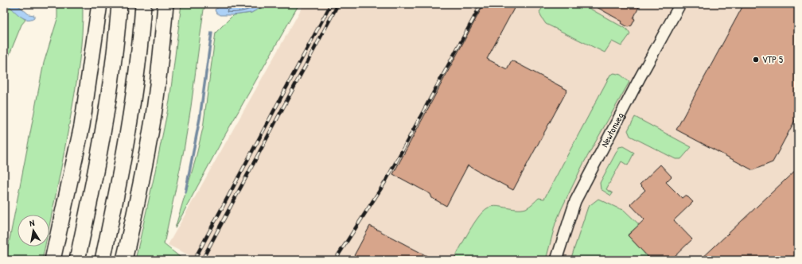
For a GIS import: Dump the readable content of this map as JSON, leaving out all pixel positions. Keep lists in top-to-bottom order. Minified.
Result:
{"streets":{"street":["Newtonweg"]},"places":["VTP 5"],"north":"top"}
